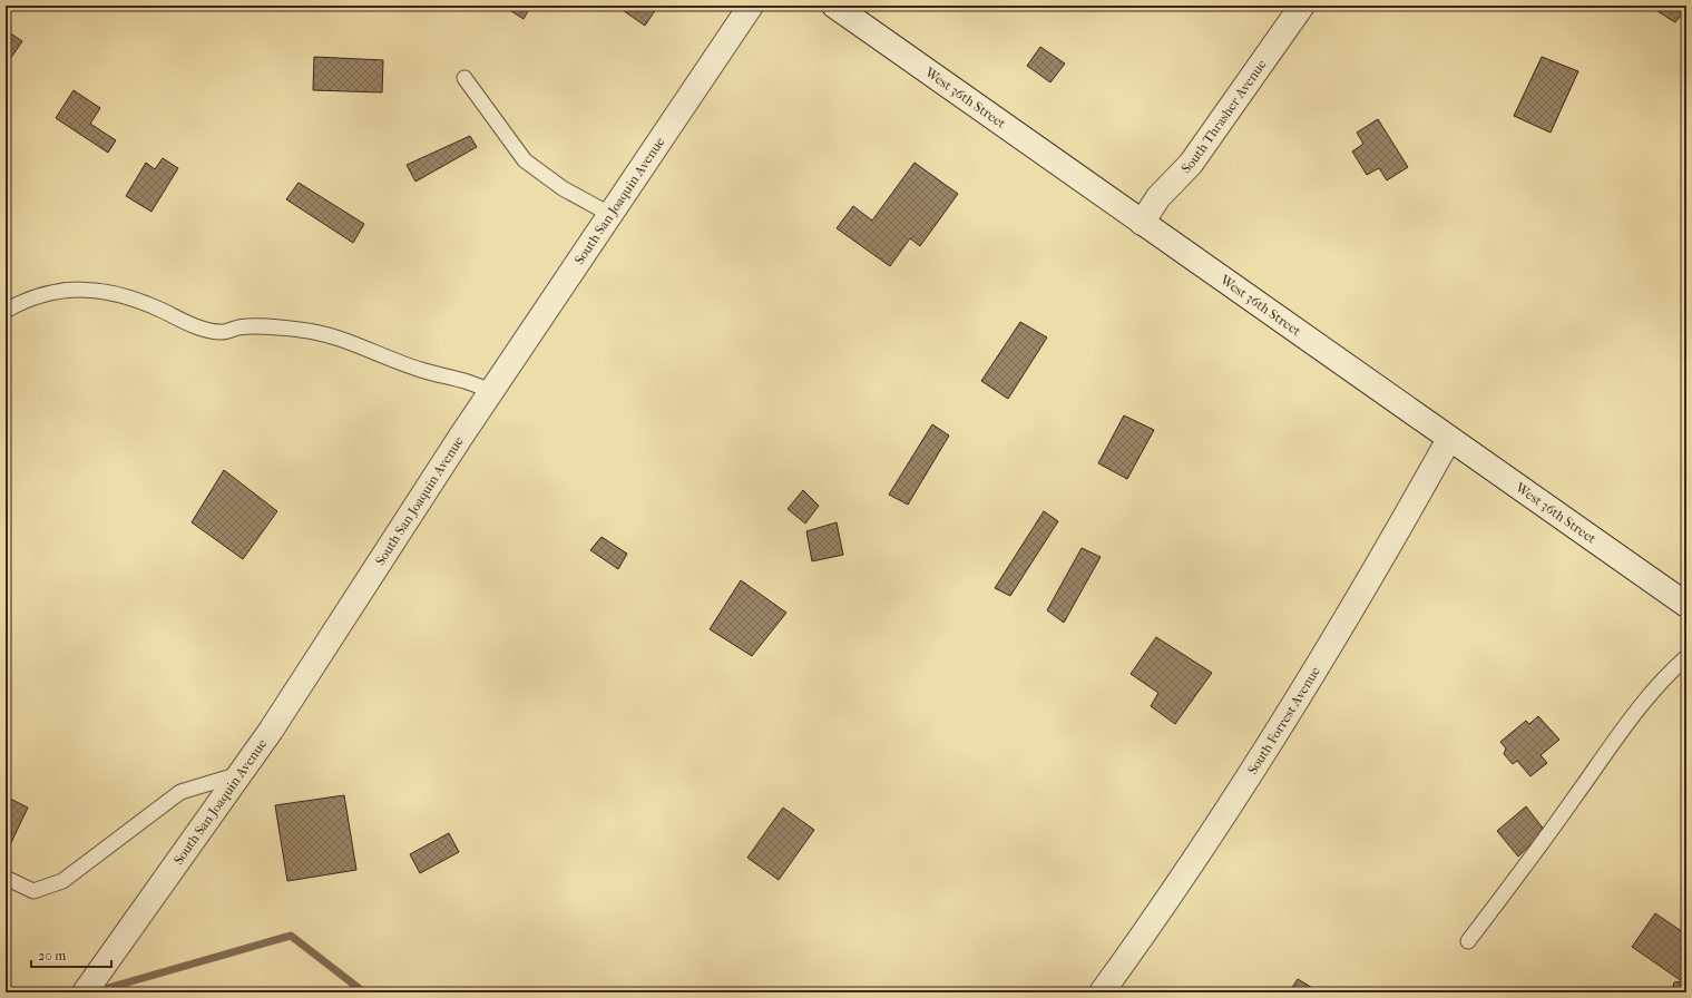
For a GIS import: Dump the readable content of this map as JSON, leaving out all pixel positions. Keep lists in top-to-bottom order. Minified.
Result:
{"streets":{"street":["West 36th Street","South Thrasher Avenue","South San Joaquin Avenue","South Forrest Avenue"]},"crossings":[["West 36th Street","South Thrasher Avenue"],["West 36th Street","South Forrest Avenue"]],"scale_bar":"20 m"}
